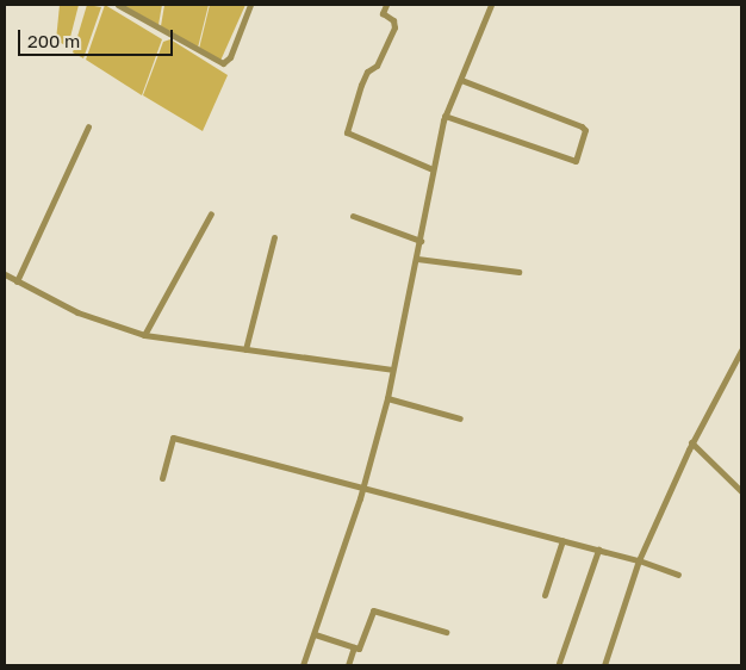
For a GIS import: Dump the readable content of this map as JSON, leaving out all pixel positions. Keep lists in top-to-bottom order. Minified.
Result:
{"scale_bar":"200 m"}
